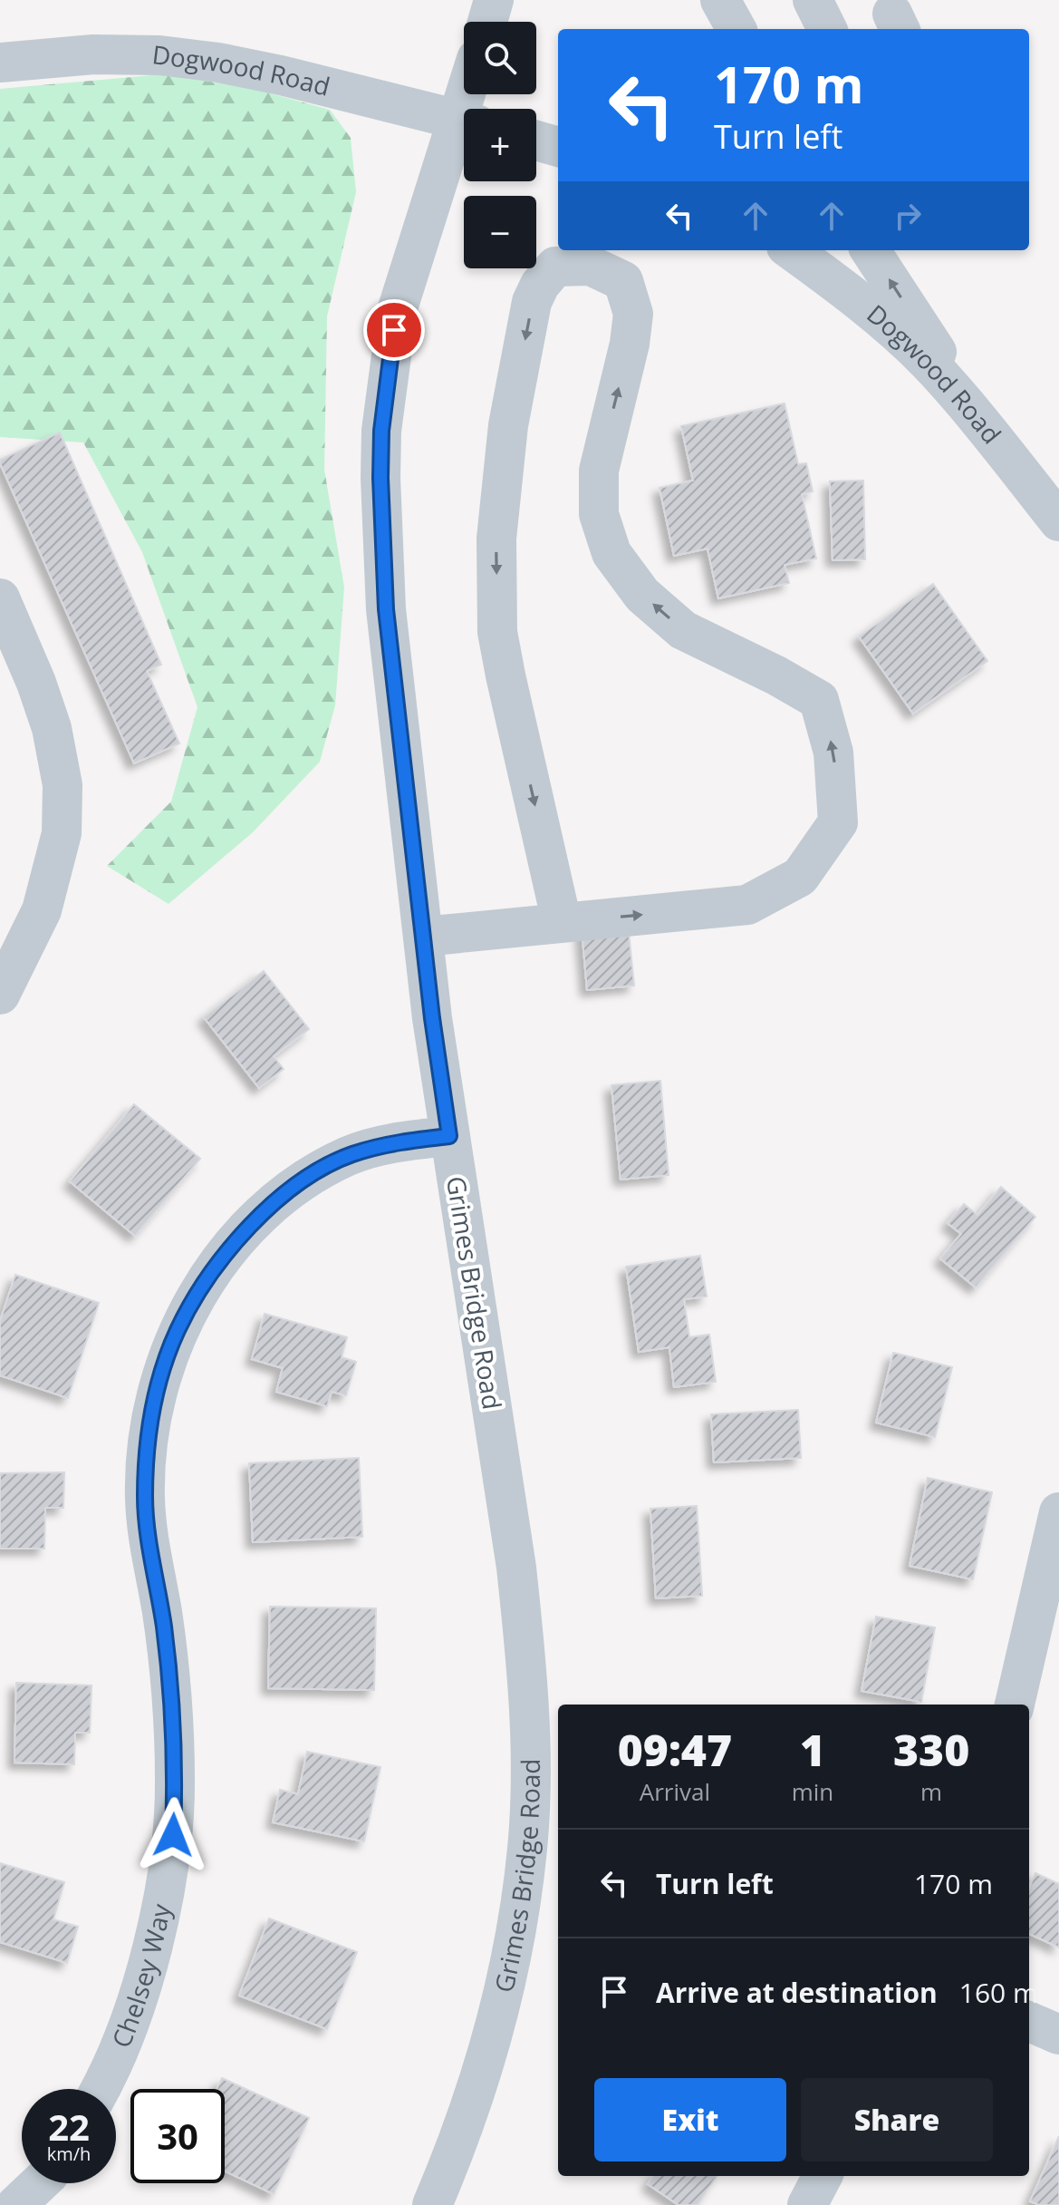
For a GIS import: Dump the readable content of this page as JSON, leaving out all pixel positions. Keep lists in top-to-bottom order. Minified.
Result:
{"streets":{"street":["Dogwood Road","Grimes Bridge Road","Chelsey Way"]},"crossings":[["Grimes Bridge Road","Chelsey Way"]],"page":{"map_buttons":["+","−"],"turn":["170 m","Turn left"],"eta":["09:47","Arrival","1","min","330","m"],"list":[{"name":"Turn left","value":"170 m"},{"name":"Arrive at destination","value":"160 m"}],"buttons":["Exit","Share"],"speed":"22 km/h","limit":"30"}}
